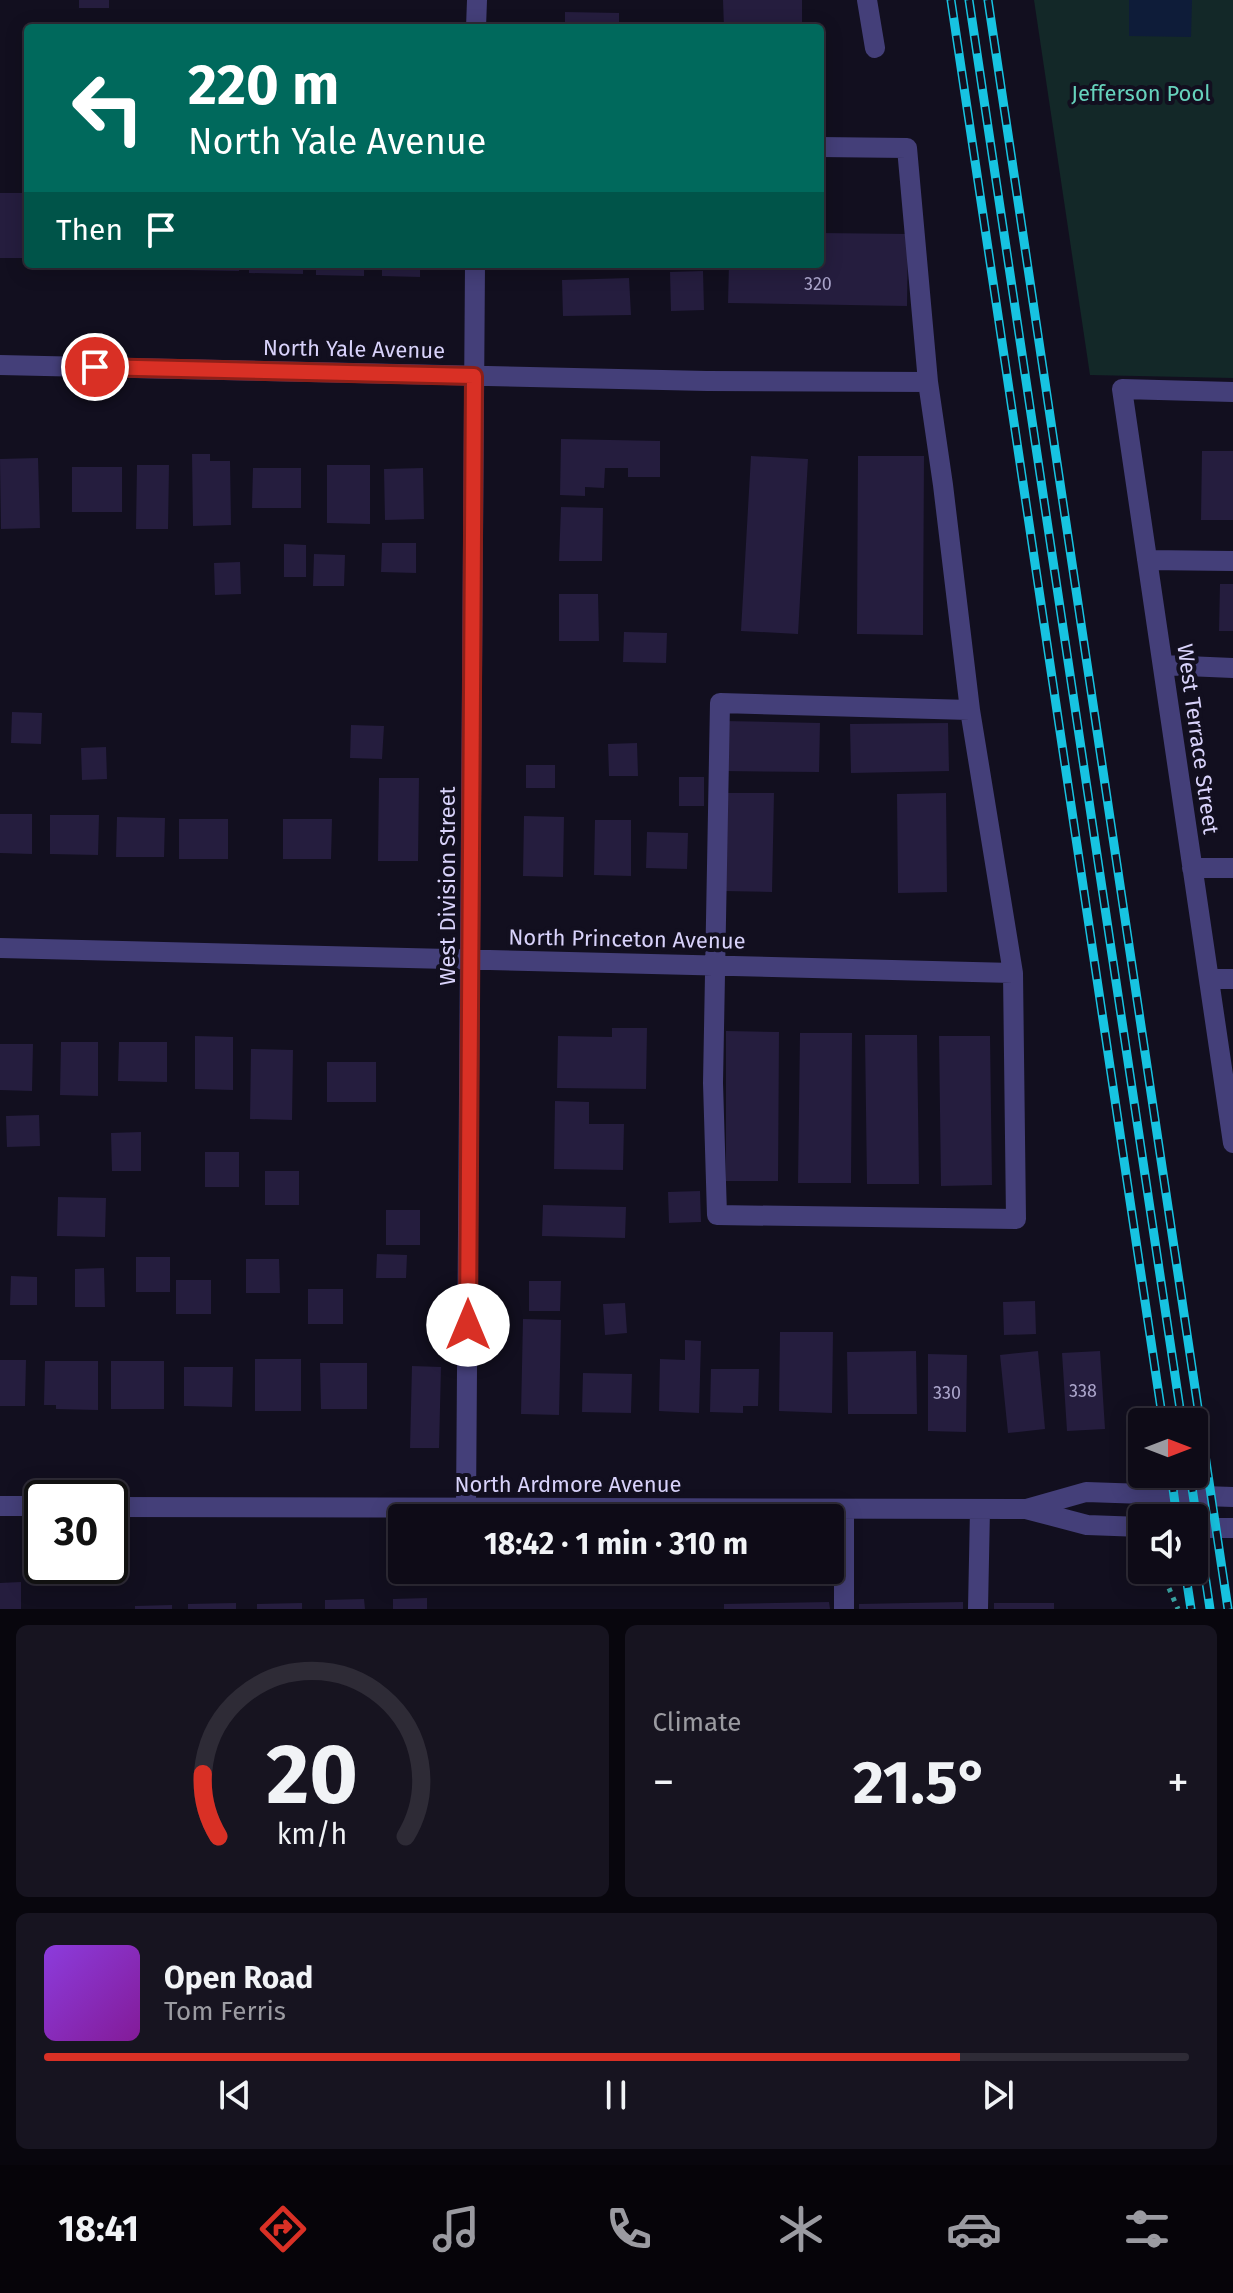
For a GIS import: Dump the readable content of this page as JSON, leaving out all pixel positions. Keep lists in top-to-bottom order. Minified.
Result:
{"streets":{"street":["North Yale Avenue","West Terrace Street","West Division Street","North Princeton Avenue","North Ardmore Avenue"]},"crossings":[["North Yale Avenue","West Division Street"],["West Division Street","North Princeton Avenue"]],"parks":["Jefferson Pool"],"house_numbers":["320","338","330"],"north":"right","page":{"turn":["220 m","North Yale Avenue"],"then":"Then","limit":"30","trip":"18:42 · 1 min · 310 m","tile":"Climate","heat":["−","21.5°","+"],"song":["Open Road","Tom Ferris"],"tabs":"18:41","gauge":["20","km/h"]}}
